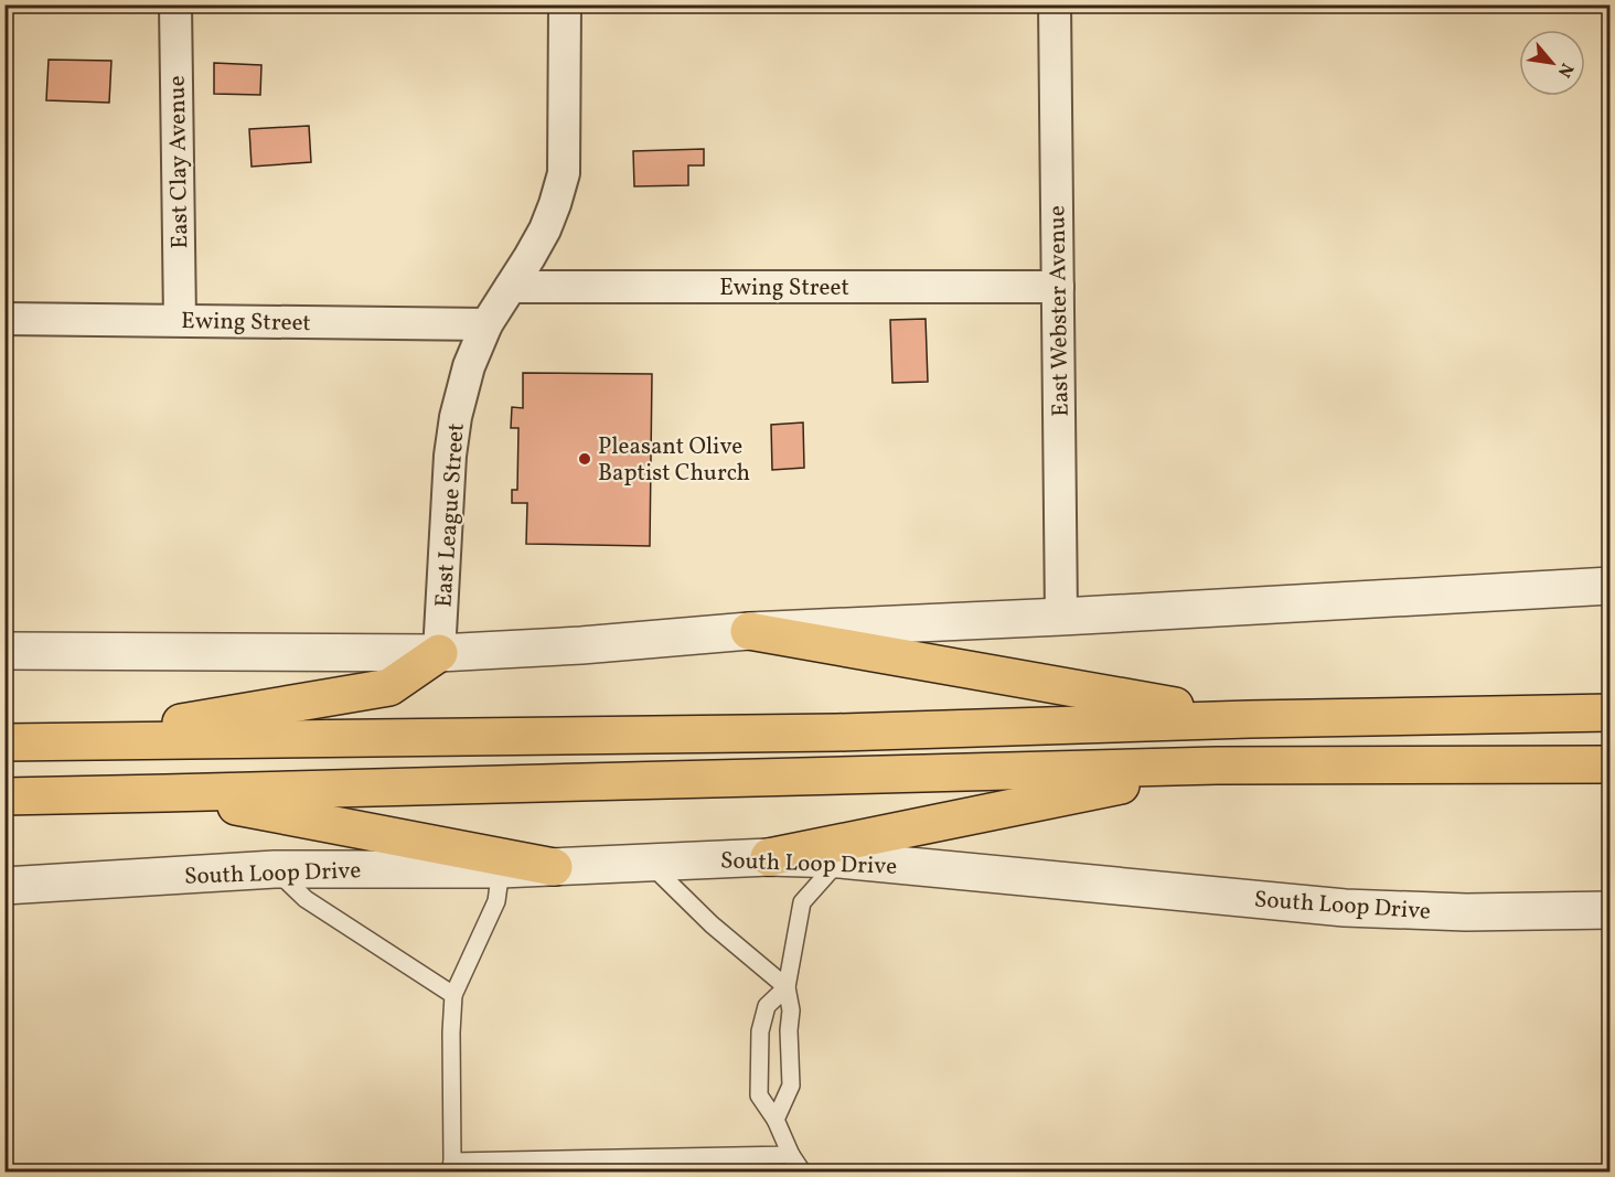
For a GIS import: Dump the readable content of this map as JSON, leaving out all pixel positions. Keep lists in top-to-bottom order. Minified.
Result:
{"streets":{"street":["East Clay Avenue","Ewing Street","East Webster Avenue","East League Street","South Loop Drive"]},"crossings":[["East Clay Avenue","Ewing Street"],["Ewing Street","East Webster Avenue"],["Ewing Street","East League Street"]],"places":["Pleasant Olive Baptist Church"],"north":"bottom right"}
